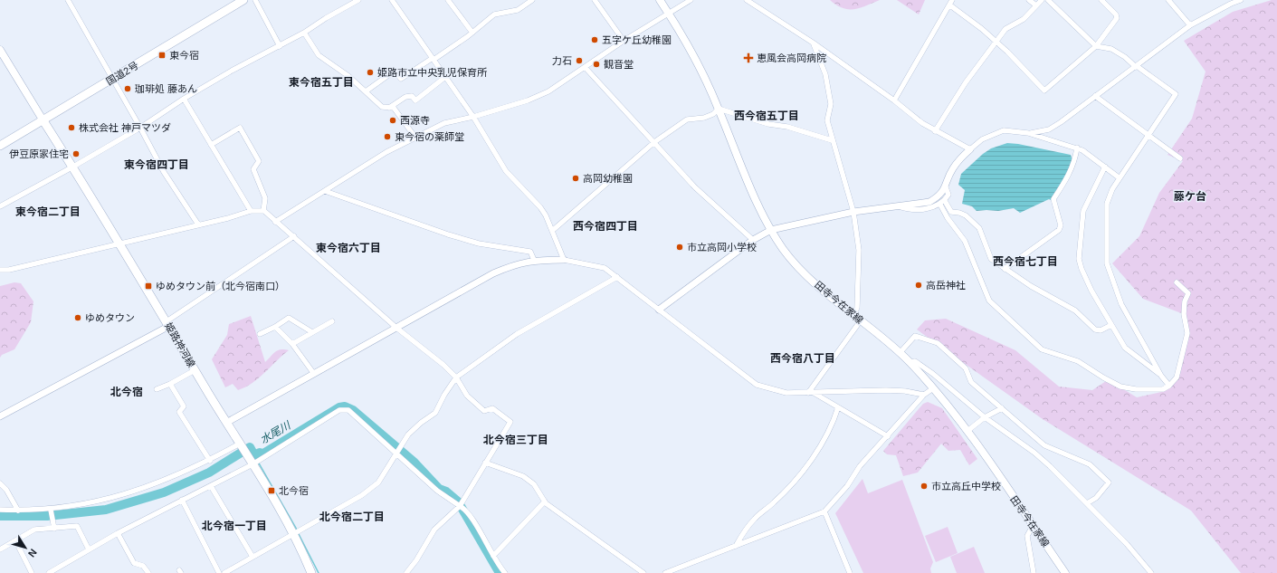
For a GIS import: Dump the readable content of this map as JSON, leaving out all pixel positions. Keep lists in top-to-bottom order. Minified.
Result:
{"streets":{"main road":["国道2号","田寺今在家線","姫路神河線"]},"crossings":[["国道2号","姫路神河線"]],"districts":["東今宿五丁目","西今宿五丁目","東今宿四丁目","藤ケ台","東今宿二丁目","西今宿四丁目","東今宿六丁目","西今宿七丁目","西今宿八丁目","北今宿","北今宿三丁目","北今宿二丁目","北今宿一丁目"],"water":["水尾川"],"places":{"other":["五字ケ丘幼稚園","力石","観音堂","姫路市立中央乳児保育所","珈琲処 藤あん","西源寺","株式会社 神戸マツダ","東今宿の薬師堂","伊豆原家住宅","高岡幼稚園","市立高岡小学校","高岳神社","ゆめタウン","市立高丘中学校"],"transit":["東今宿","ゆめタウン前（北今宿南口）","北今宿"],"health":["恵風会高岡病院"]},"north":"bottom right"}
